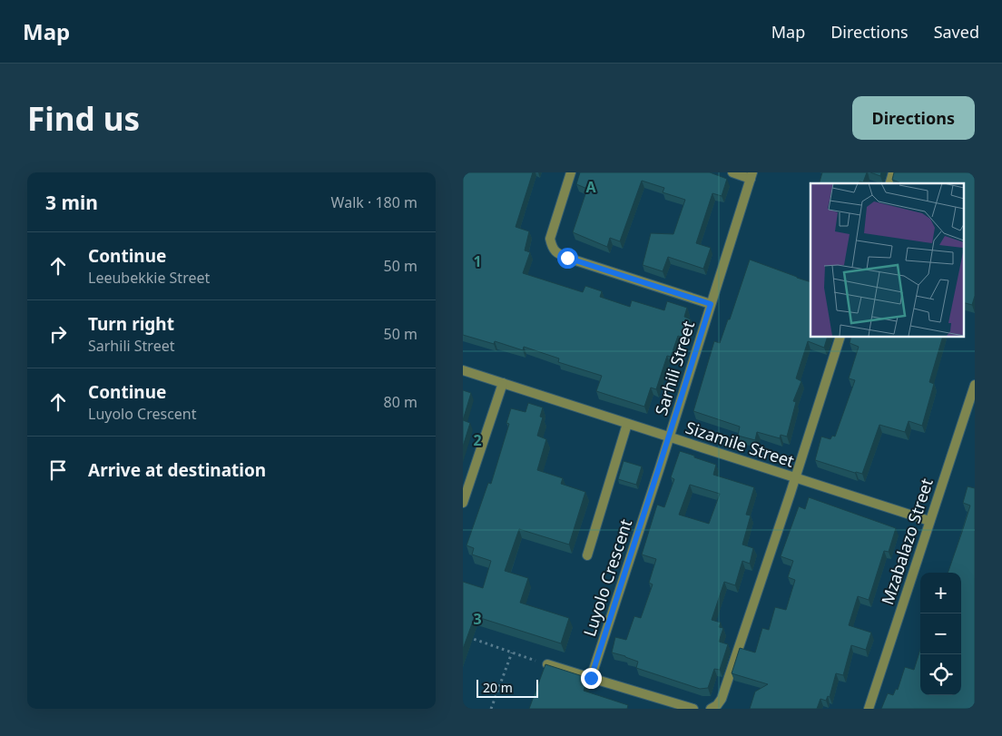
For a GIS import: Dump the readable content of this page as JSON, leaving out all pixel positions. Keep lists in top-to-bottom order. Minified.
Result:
{"streets":{"street":["Sarhili Street","Sizamile Street","Mzabalazo Street","Luyolo Crescent"]},"crossings":[["Sarhili Street","Sizamile Street"],["Sarhili Street","Luyolo Crescent"],["Sizamile Street","Mzabalazo Street"],["Sizamile Street","Luyolo Crescent"]],"scale_bar":"20 m","page":{"header":"Map","nav":["Map","Directions","Saved"],"buttons":"Directions","title":"Find us","heading":["3 min","Walk · 180 m"],"list":[["Continue","Leeubekkie Street","50 m"],["Turn right","Sarhili Street","50 m"],["Continue","Luyolo Crescent","80 m"],"Arrive at destination"],"map_buttons":["+","−"],"scale":"20 m"},"grid":{"columns":["A"],"rows":["1","2","3"]}}
